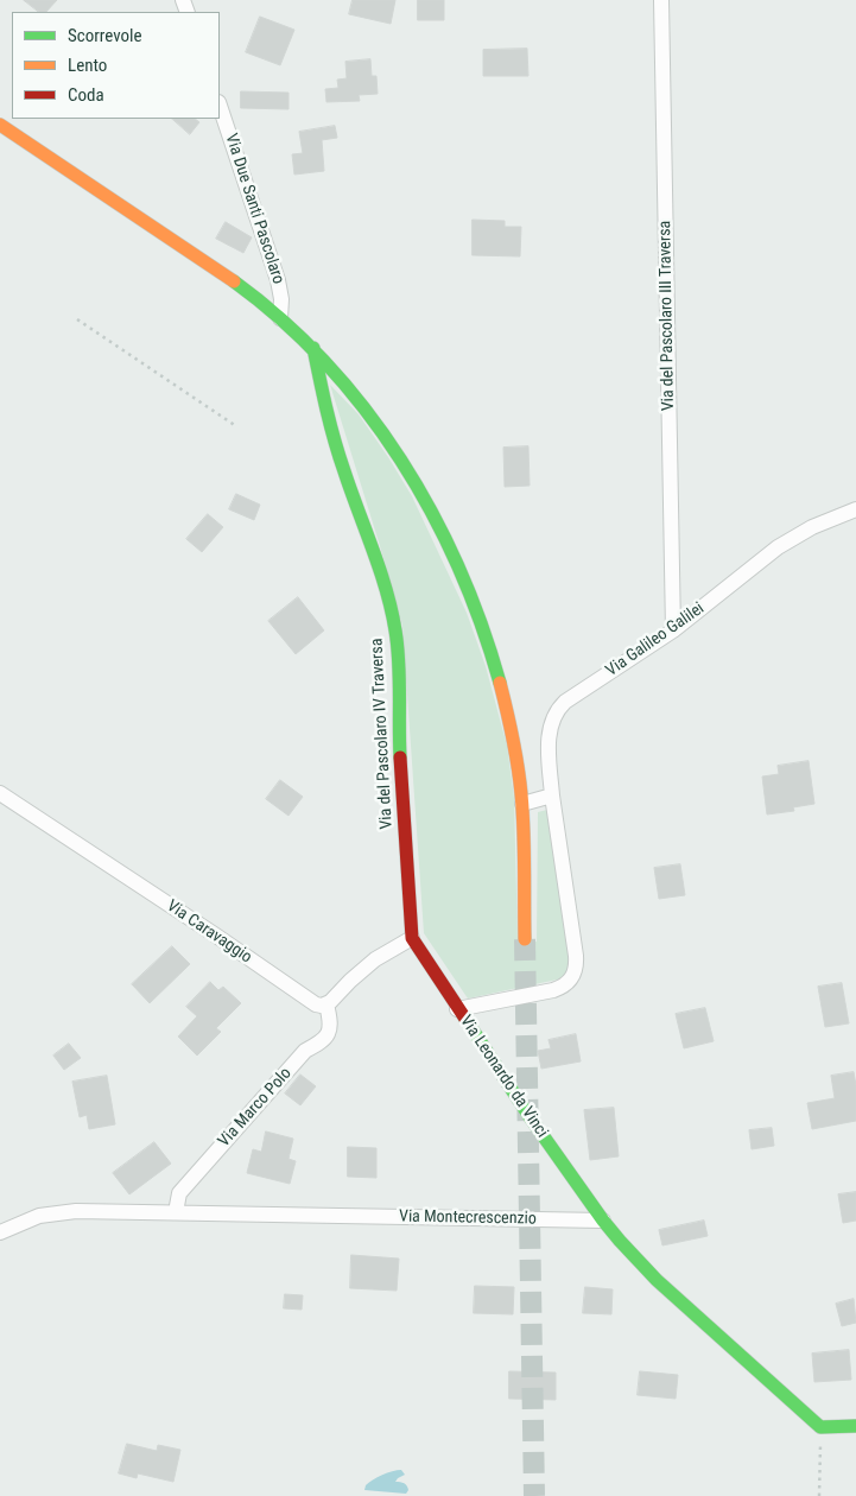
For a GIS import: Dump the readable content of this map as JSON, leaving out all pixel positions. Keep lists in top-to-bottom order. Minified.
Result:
{"streets":{"street":["Via Due Santi Pascolaro","Via del Pascolaro III Traversa","Via Galileo Galilei","Via del Pascolaro IV Traversa","Via Caravaggio","Via Leonardo da Vinci","Via Marco Polo","Via Montecrescenzio"]},"crossings":[["Via del Pascolaro III Traversa","Via Galileo Galilei"],["Via Galileo Galilei","Via Leonardo da Vinci"],["Via del Pascolaro IV Traversa","Via Leonardo da Vinci"],["Via Caravaggio","Via Marco Polo"],["Via Leonardo da Vinci","Via Montecrescenzio"],["Via Marco Polo","Via Montecrescenzio"]],"legend":["Scorrevole","Lento","Coda"]}
